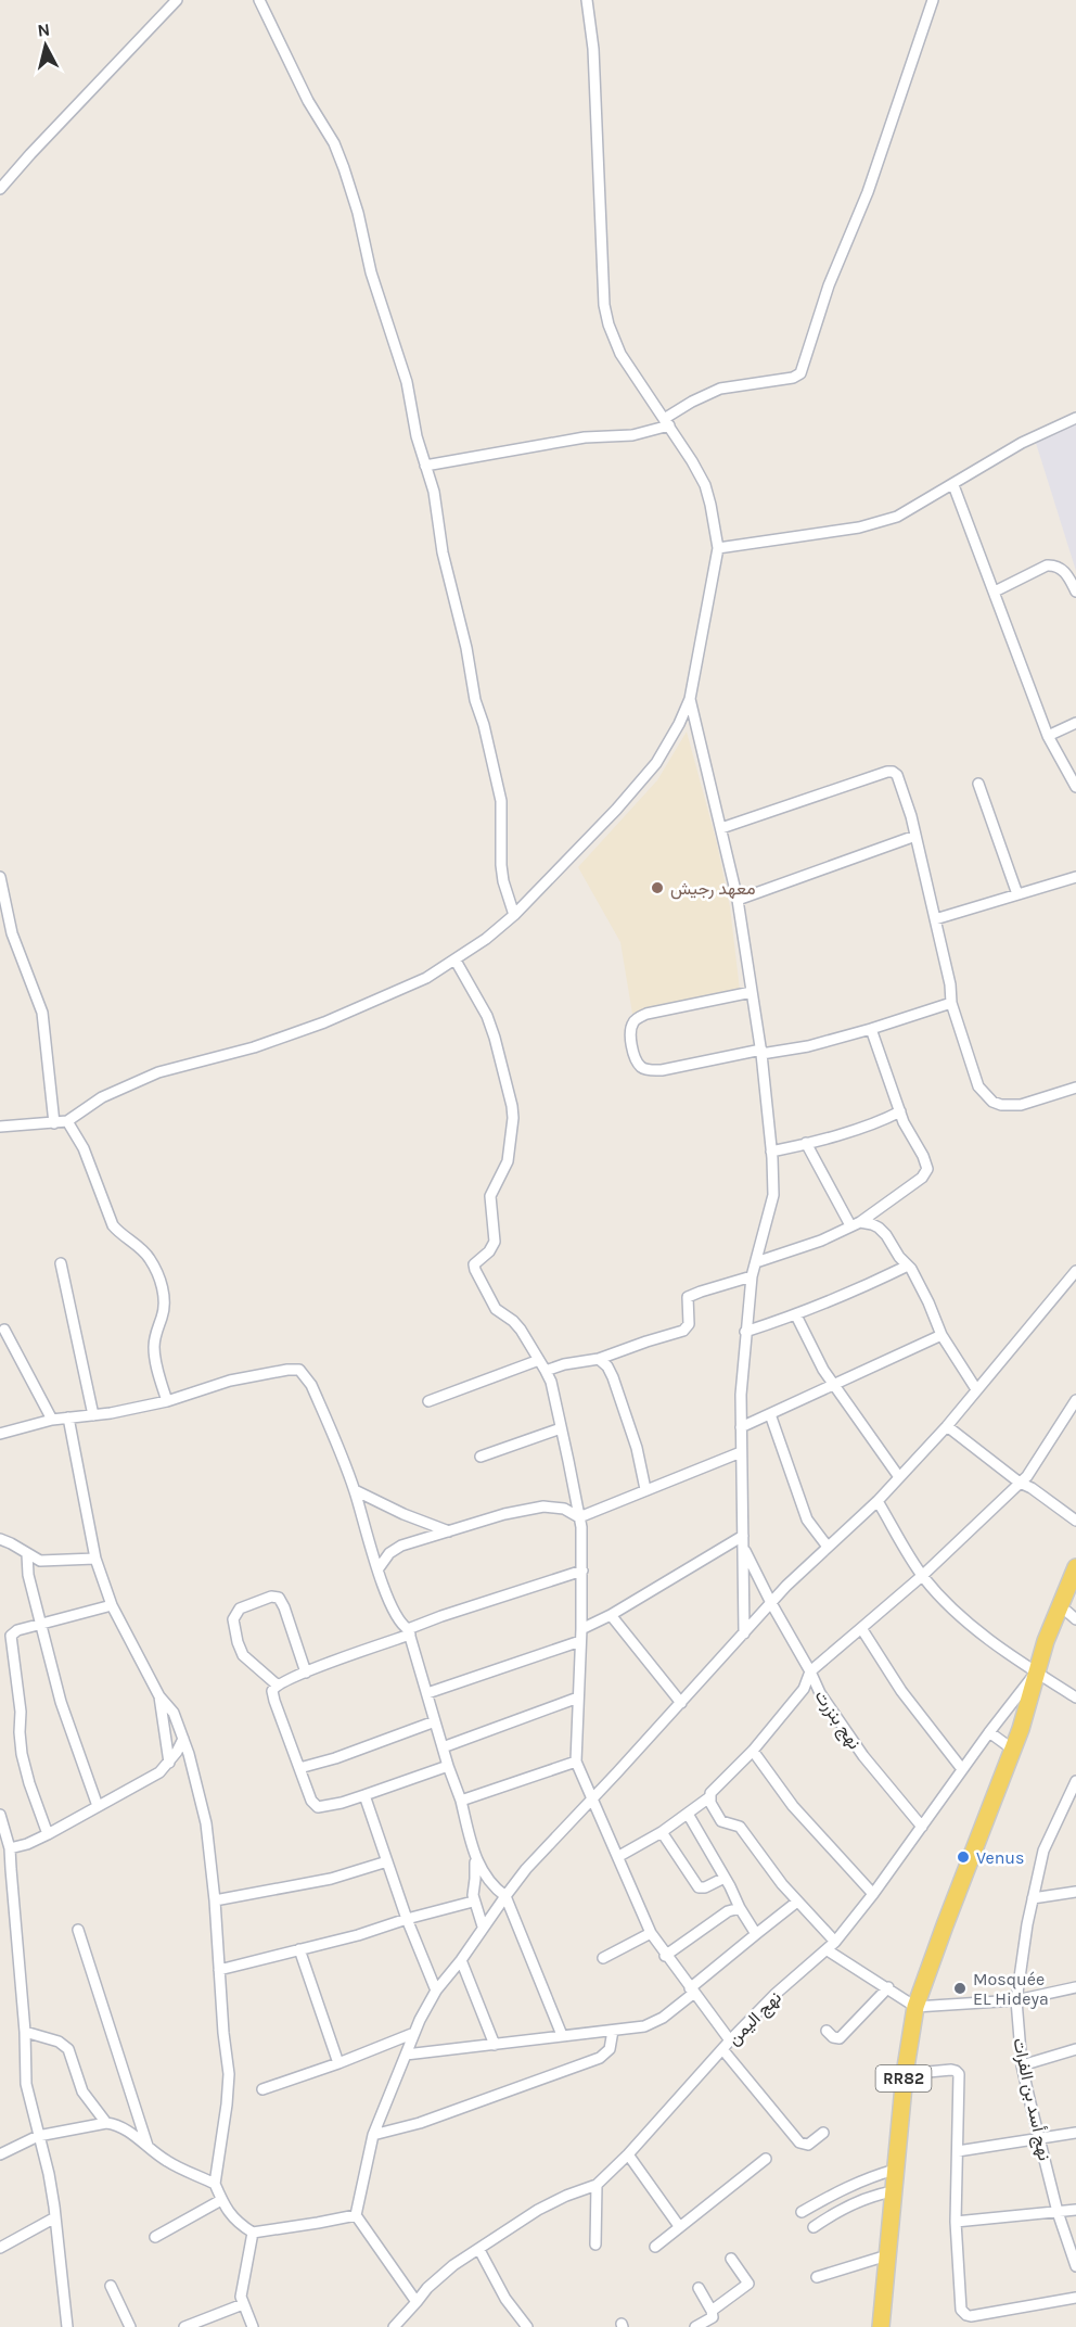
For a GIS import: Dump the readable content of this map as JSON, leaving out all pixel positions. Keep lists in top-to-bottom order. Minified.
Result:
{"streets":{"main road":["RR82"],"street":["نهج بنزرت","نهج اليمن","نهج أسد بن الفرات"]},"crossings":[["نهج بنزرت","نهج اليمن"],["نهج اليمن","RR82"]],"places":["معهد رجيش","Venus","Mosquée EL Hideya"],"north":"top"}
